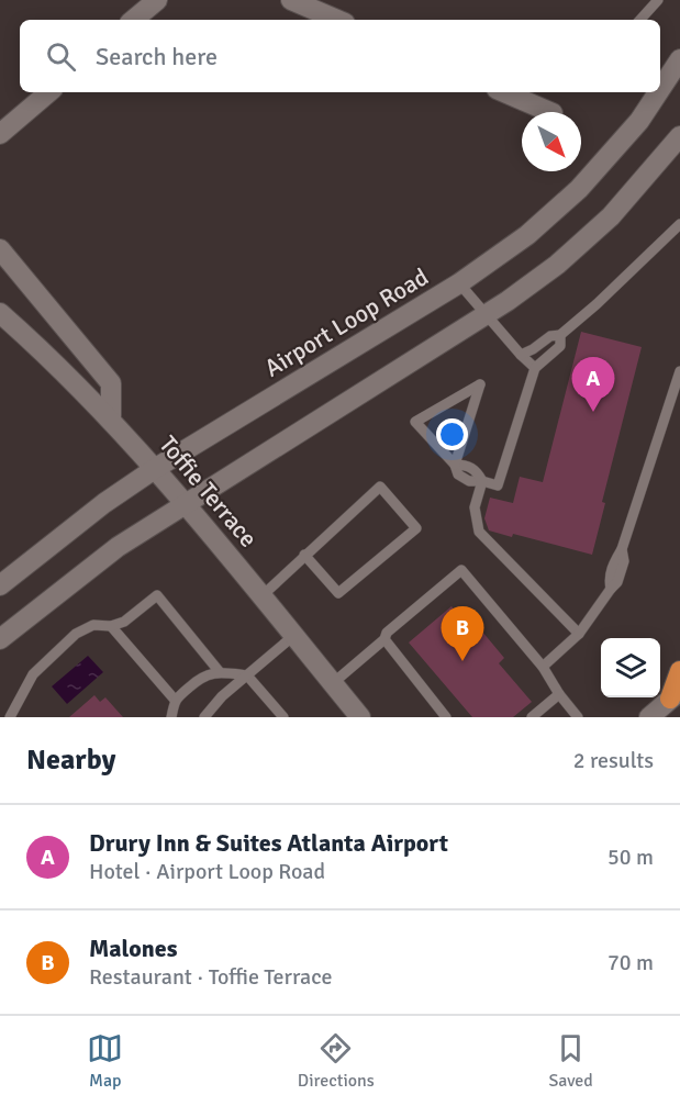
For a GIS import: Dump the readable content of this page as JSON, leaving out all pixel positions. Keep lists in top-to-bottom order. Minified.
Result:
{"streets":{"main road":["Airport Loop Road","Toffie Terrace"]},"crossings":[["Airport Loop Road","Toffie Terrace"]],"north":"bottom right","page":{"search":"Search here","pins":["A","B"],"heading":["Nearby","2 results"],"list":[{"mark":"A","name":"Drury Inn & Suites Atlanta Airport","note":"Hotel · Airport Loop Road","value":"50 m"},{"mark":"B","name":"Malones","note":"Restaurant · Toffie Terrace","value":"70 m"}],"nav":["Map","Directions","Saved"]}}
